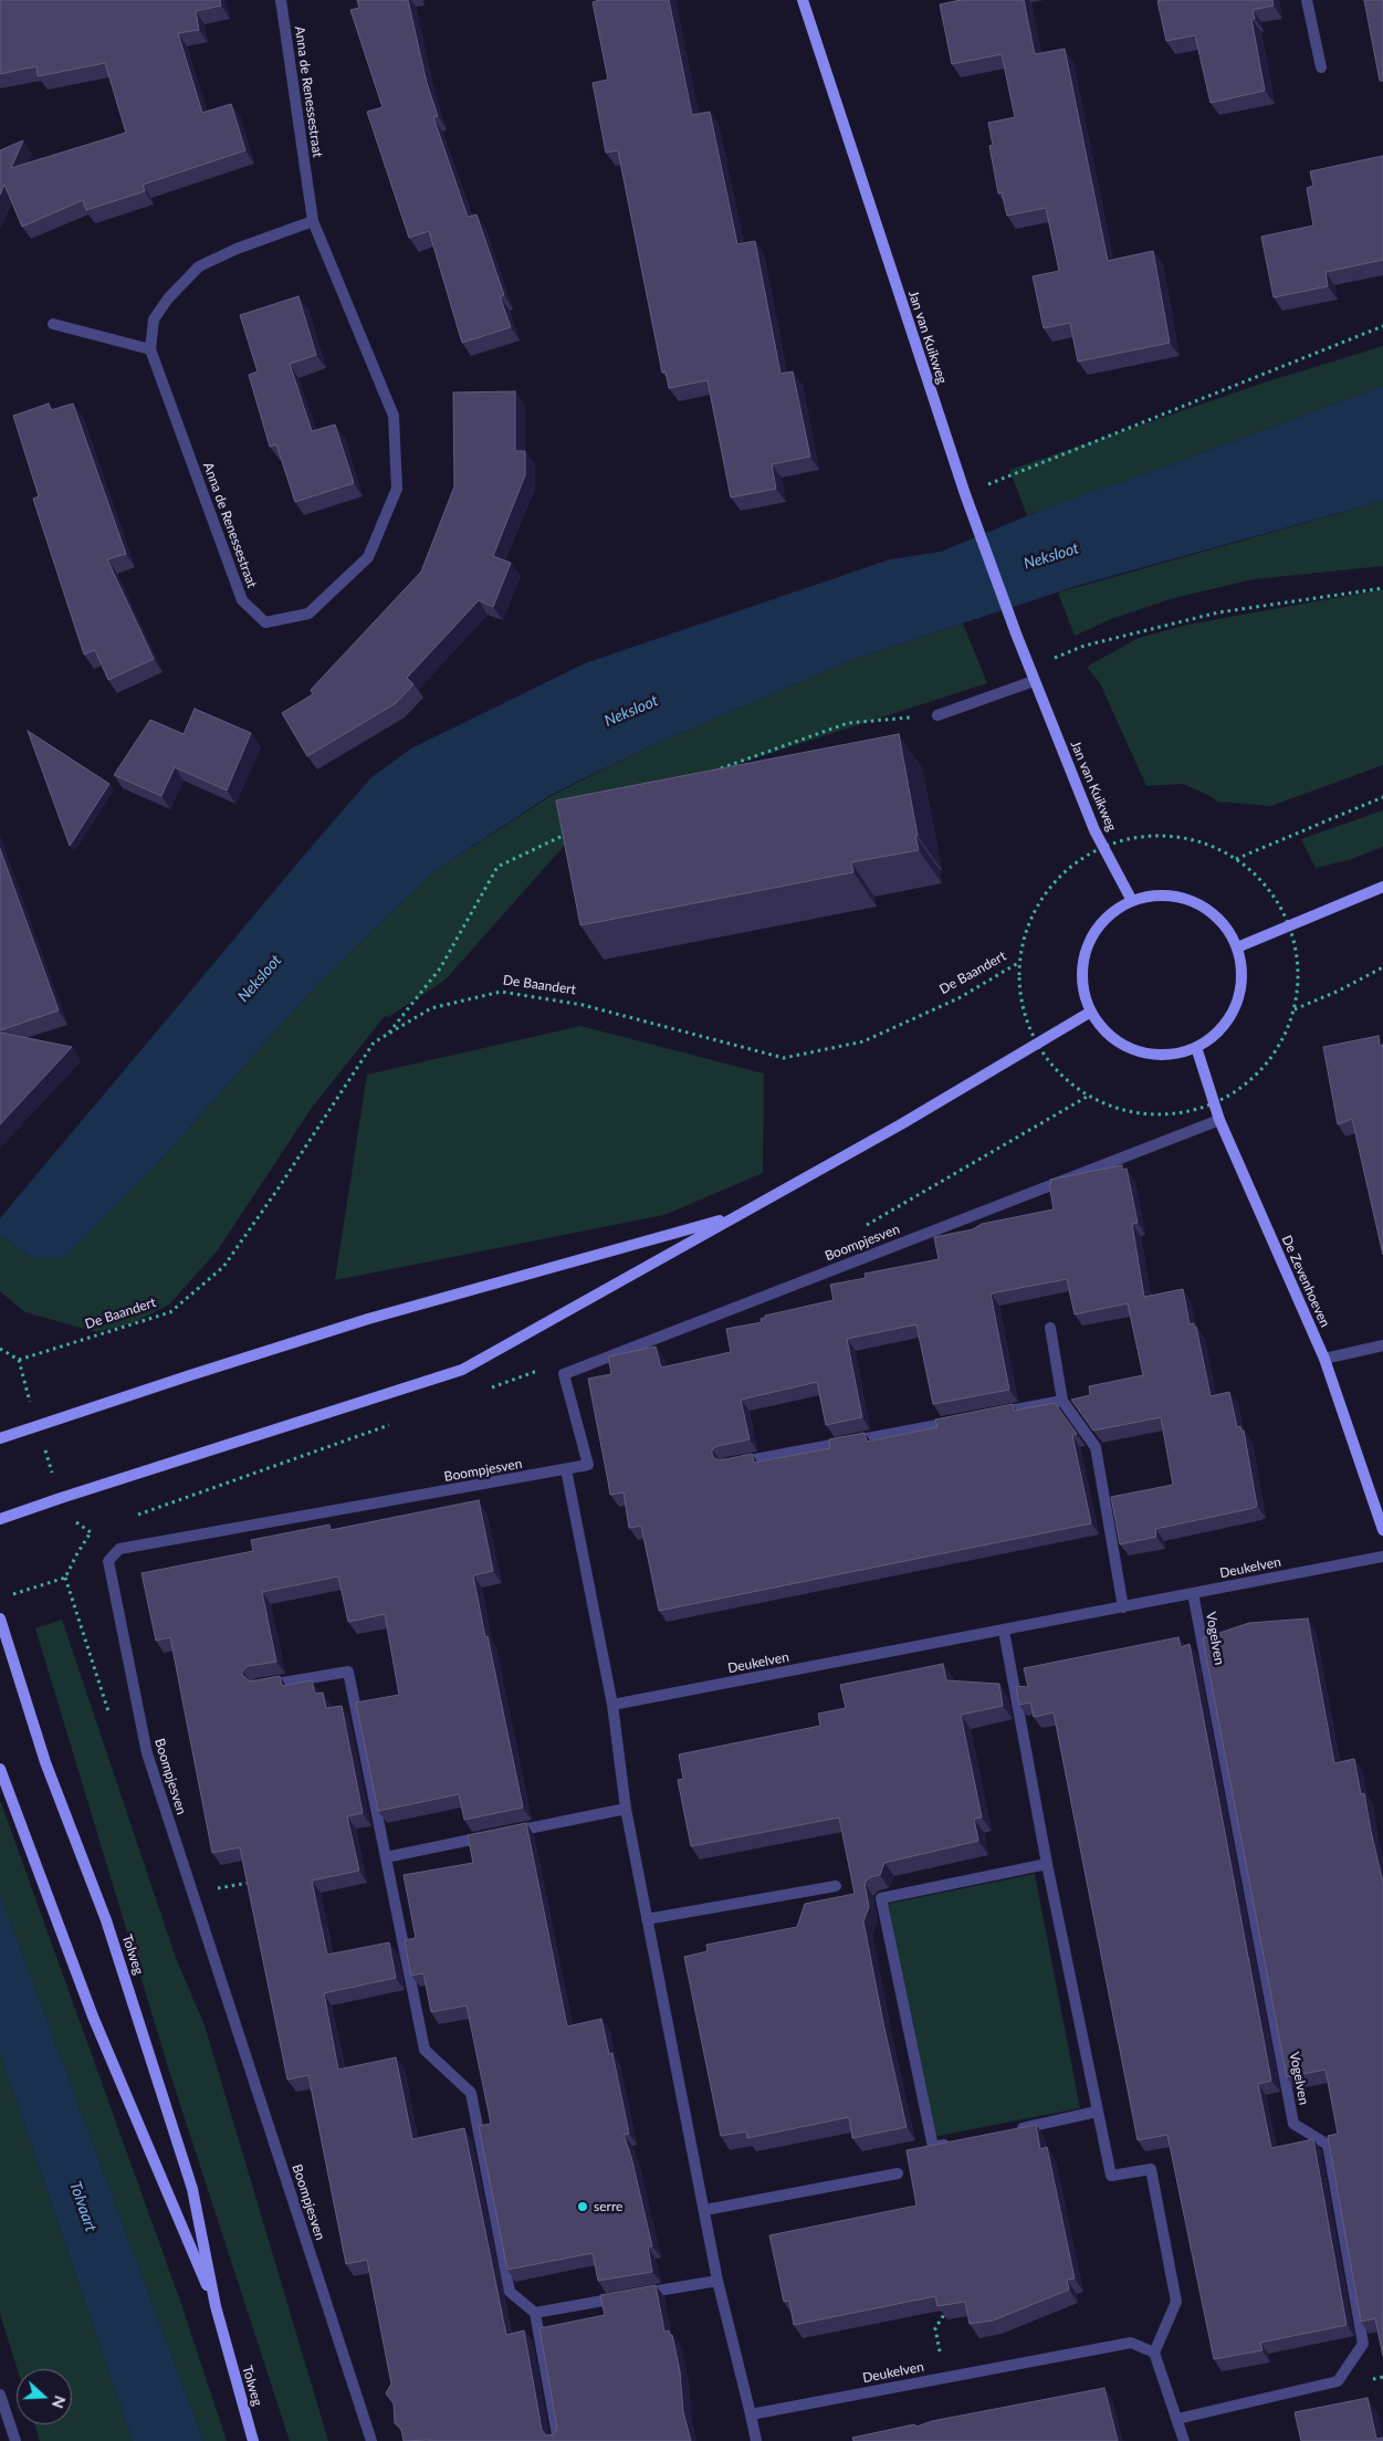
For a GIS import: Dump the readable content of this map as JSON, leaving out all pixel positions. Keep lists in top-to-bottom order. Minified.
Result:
{"streets":{"main road":["Jan van Kuikweg","De Zevenhoeven","Tolweg"],"street":["Anna de Renessestraat","Boompjesven","Deukelven","Vogelven"],"path":["De Baandert"]},"crossings":[["Jan van Kuikweg","De Zevenhoeven"],["Boompjesven","De Zevenhoeven"],["Deukelven","Vogelven"]],"water":["Neksloot","Tolvaart"],"places":["serre"],"north":"right"}
